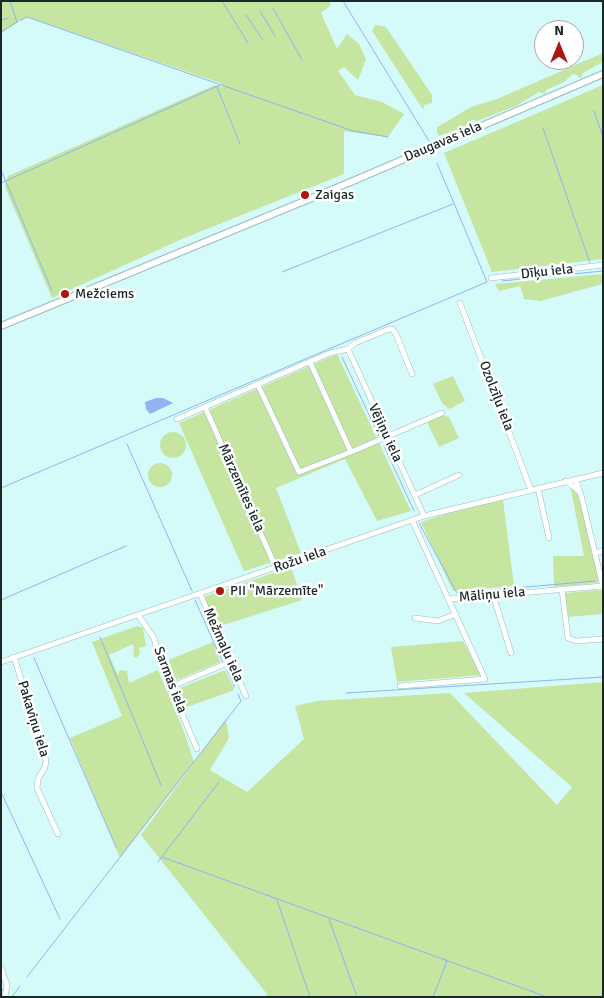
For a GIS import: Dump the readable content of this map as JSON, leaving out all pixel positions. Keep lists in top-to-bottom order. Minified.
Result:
{"streets":{"main road":["Daugavas iela"],"street":["Dīķu iela","Ozolzīļu iela","Vējiņu iela","Mārzemītes iela","Rožu iela","Māliņu iela","Mežmaļu iela","Sarmas iela","Pakaviņu iela"]},"crossings":[["Ozolzīļu iela","Rožu iela"],["Vējiņu iela","Rožu iela"],["Mārzemītes iela","Rožu iela"],["Rožu iela","Māliņu iela"],["Rožu iela","Mežmaļu iela"],["Rožu iela","Sarmas iela"],["Rožu iela","Pakaviņu iela"]],"places":["Zaigas","Mežciems","PII \"Mārzemīte\""],"north":"top"}
